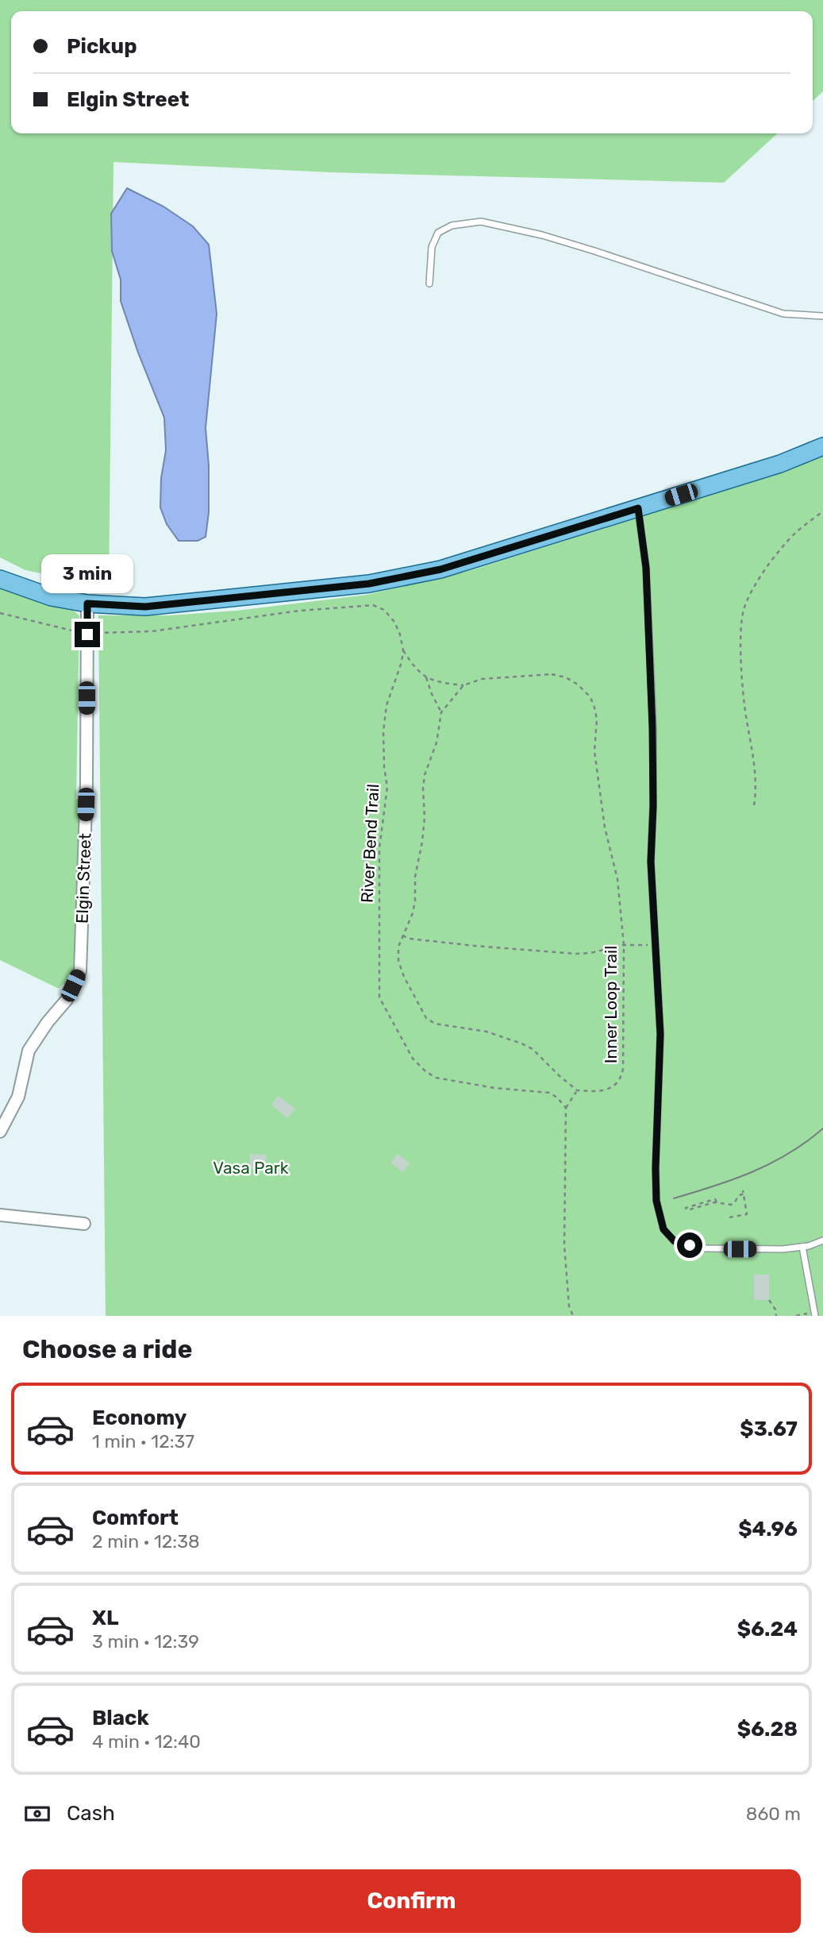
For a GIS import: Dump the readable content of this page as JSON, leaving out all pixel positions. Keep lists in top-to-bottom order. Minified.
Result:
{"streets":{"street":["Elgin Street"],"path":["River Bend Trail","Inner Loop Trail"]},"parks":["Vasa Park"],"page":{"banner":["Pickup","Elgin Street"],"bubble":"3 min","heading":"Choose a ride","list":[{"name":"Economy","note":"1 min · 12:37","value":"$3.67"},{"name":"Comfort","note":"2 min · 12:38","value":"$4.96"},{"name":"XL","note":"3 min · 12:39","value":"$6.24"},{"name":"Black","note":"4 min · 12:40","value":"$6.28"}],"pay":["Cash","860 m"],"buttons":"Confirm"}}
